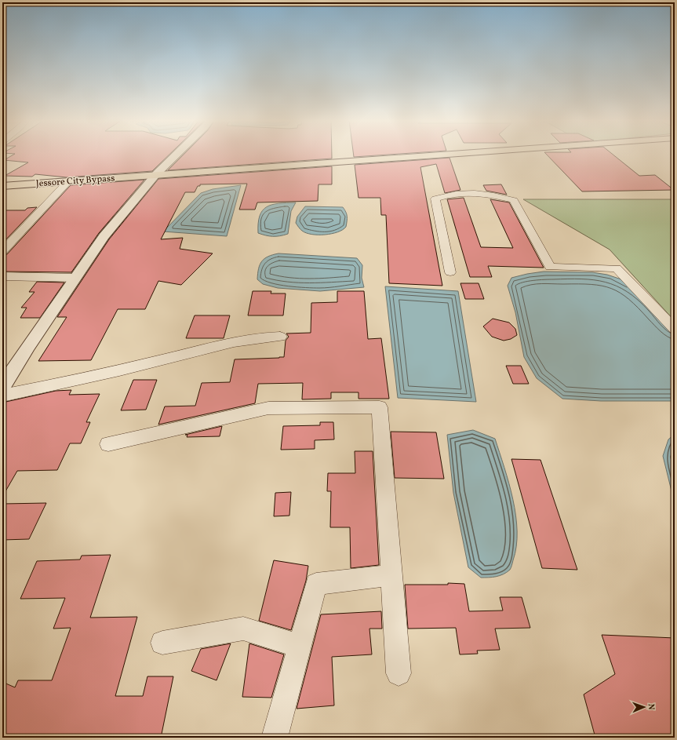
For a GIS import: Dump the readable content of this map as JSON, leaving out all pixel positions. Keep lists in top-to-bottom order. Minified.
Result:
{"streets":{"highway":["Jessore City Bypass"]},"north":"right"}
